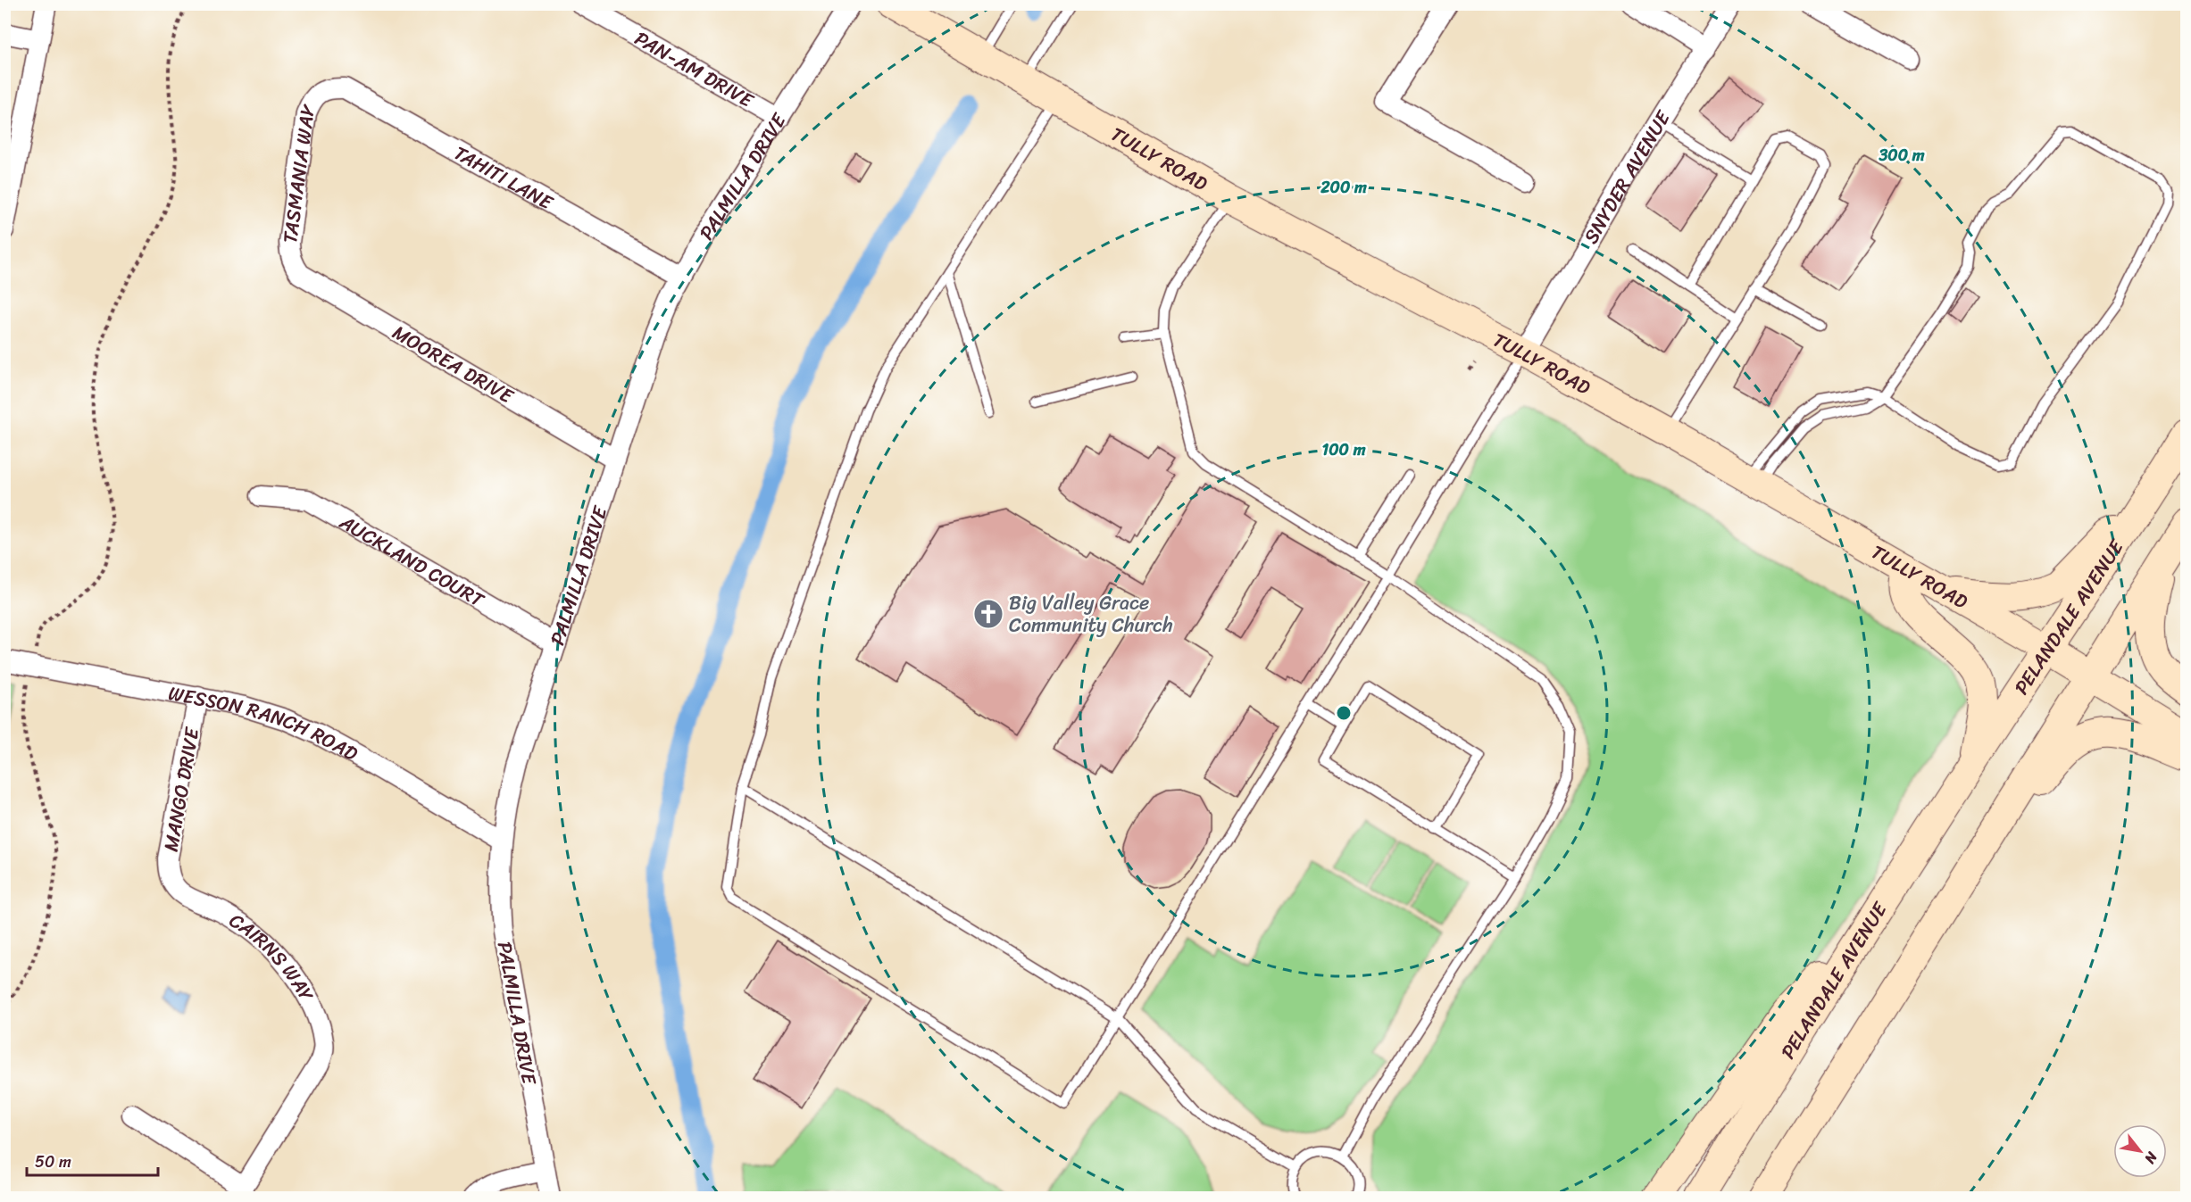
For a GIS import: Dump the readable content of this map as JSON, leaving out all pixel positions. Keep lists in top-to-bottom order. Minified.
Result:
{"streets":{"main road":["TULLY ROAD","PELANDALE AVENUE"],"street":["PAN-AM DRIVE","TASMANIA WAY","PALMILLA DRIVE","TAHITI LANE","SNYDER AVENUE","MOOREA DRIVE","AUCKLAND COURT","WESSON RANCH ROAD","MANGO DRIVE","CAIRNS WAY"]},"crossings":[["PAN-AM DRIVE","PALMILLA DRIVE"],["TULLY ROAD","SNYDER AVENUE"],["TULLY ROAD","PELANDALE AVENUE"],["TASMANIA WAY","TAHITI LANE"],["TASMANIA WAY","MOOREA DRIVE"],["PALMILLA DRIVE","TAHITI LANE"],["PALMILLA DRIVE","MOOREA DRIVE"],["PALMILLA DRIVE","AUCKLAND COURT"],["PALMILLA DRIVE","WESSON RANCH ROAD"],["WESSON RANCH ROAD","MANGO DRIVE"],["MANGO DRIVE","CAIRNS WAY"]],"places":{"church":["Big Valley Grace Community Church"]},"scale_bar":"50 m","north":"bottom right","rings":["300 m","200 m","100 m"]}
